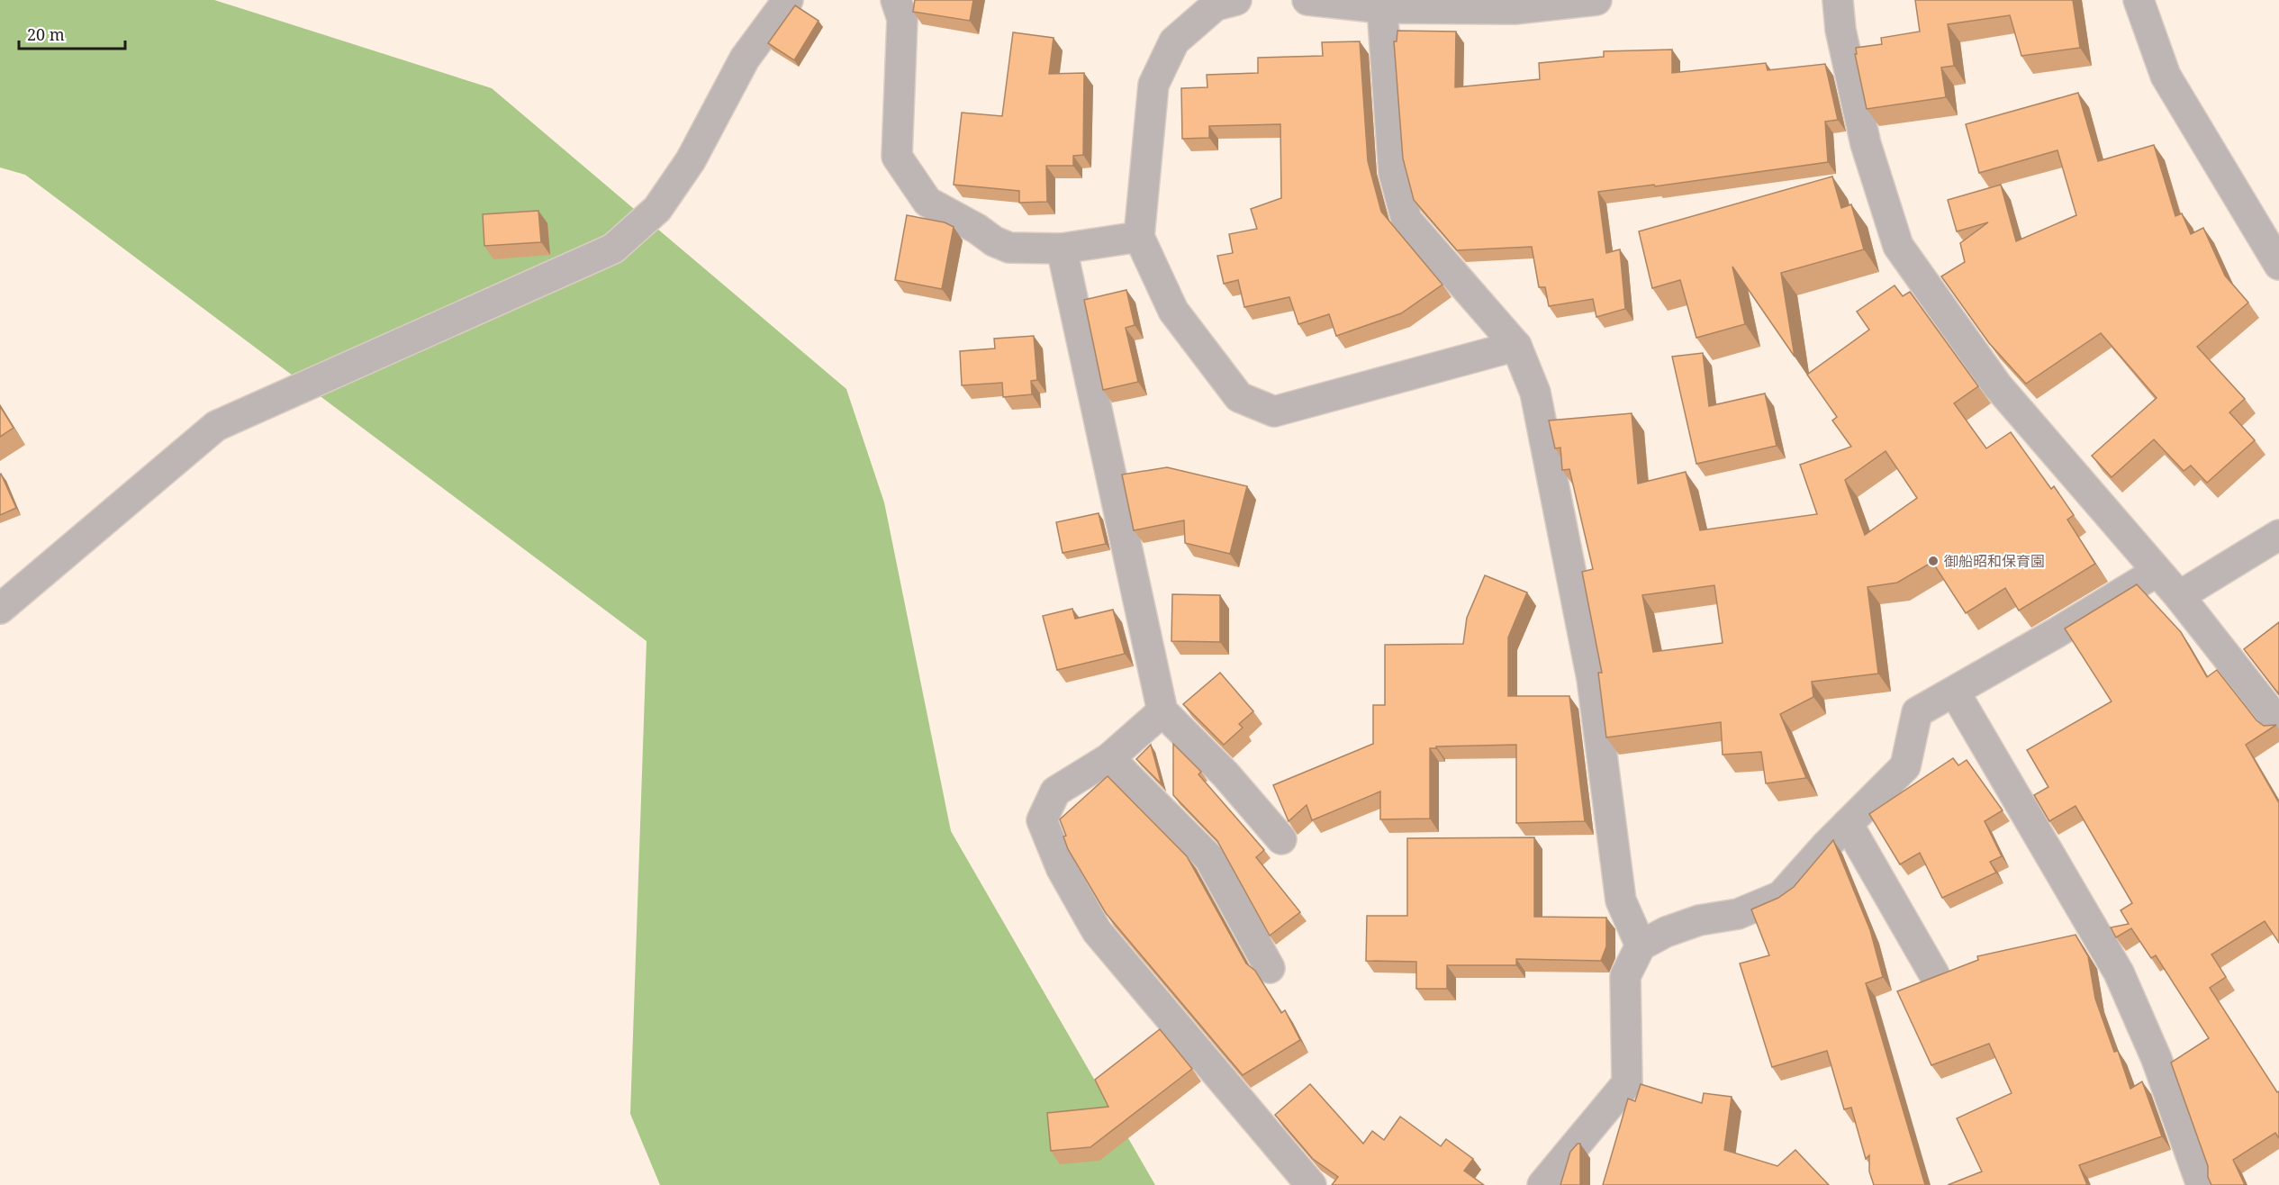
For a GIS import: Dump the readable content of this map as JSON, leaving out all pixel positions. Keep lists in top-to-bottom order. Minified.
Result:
{"places":["御船昭和保育園"],"scale_bar":"20 m"}
